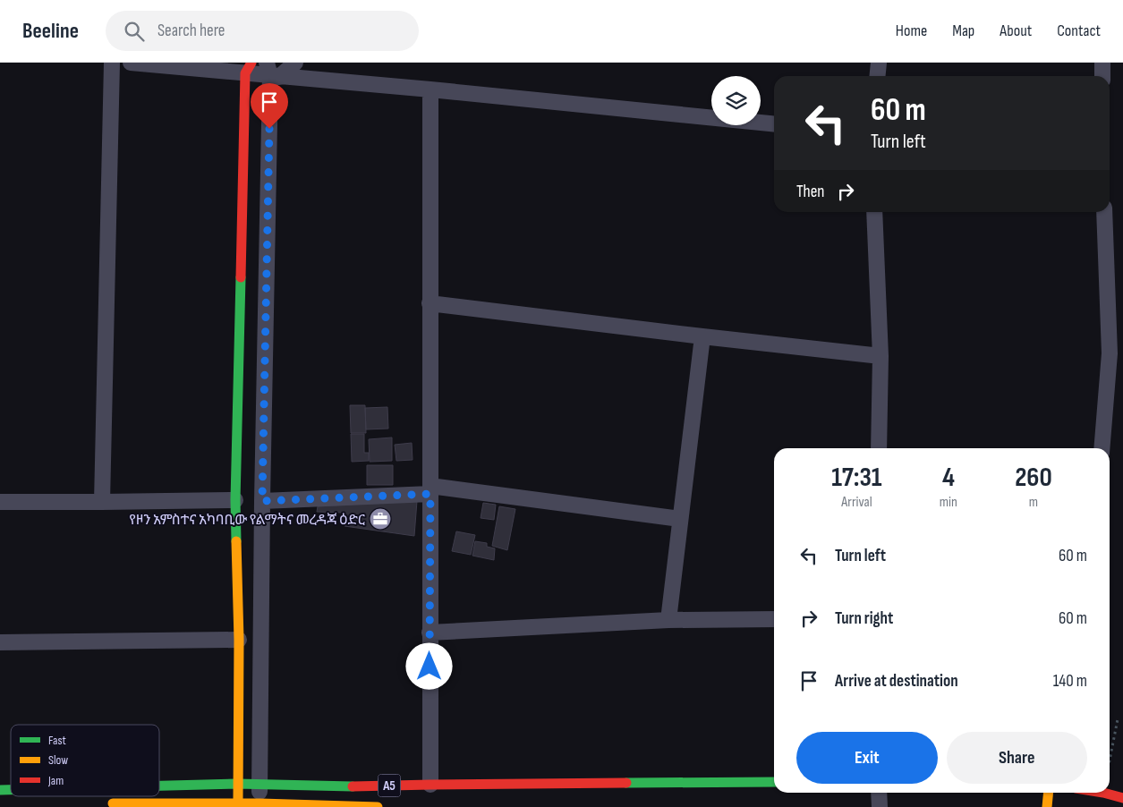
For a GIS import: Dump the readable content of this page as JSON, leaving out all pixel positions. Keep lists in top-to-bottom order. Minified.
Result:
{"streets":{"main road":["A5"]},"places":{"office":["የዞን አምስተና አካባቢው የልማትና መረዳጃ ዕድር"]},"legend":["Fast","Slow","Jam"],"page":{"header":"Beeline","search":"Search here","nav":["Home","Map","About","Contact"],"turn":["60 m","Turn left"],"then":"Then","eta":["17:31","Arrival","4","min","260","m"],"list":[{"name":"Turn left","value":"60 m"},{"name":"Turn right","value":"60 m"},{"name":"Arrive at destination","value":"140 m"}],"buttons":["Exit","Share"]}}
